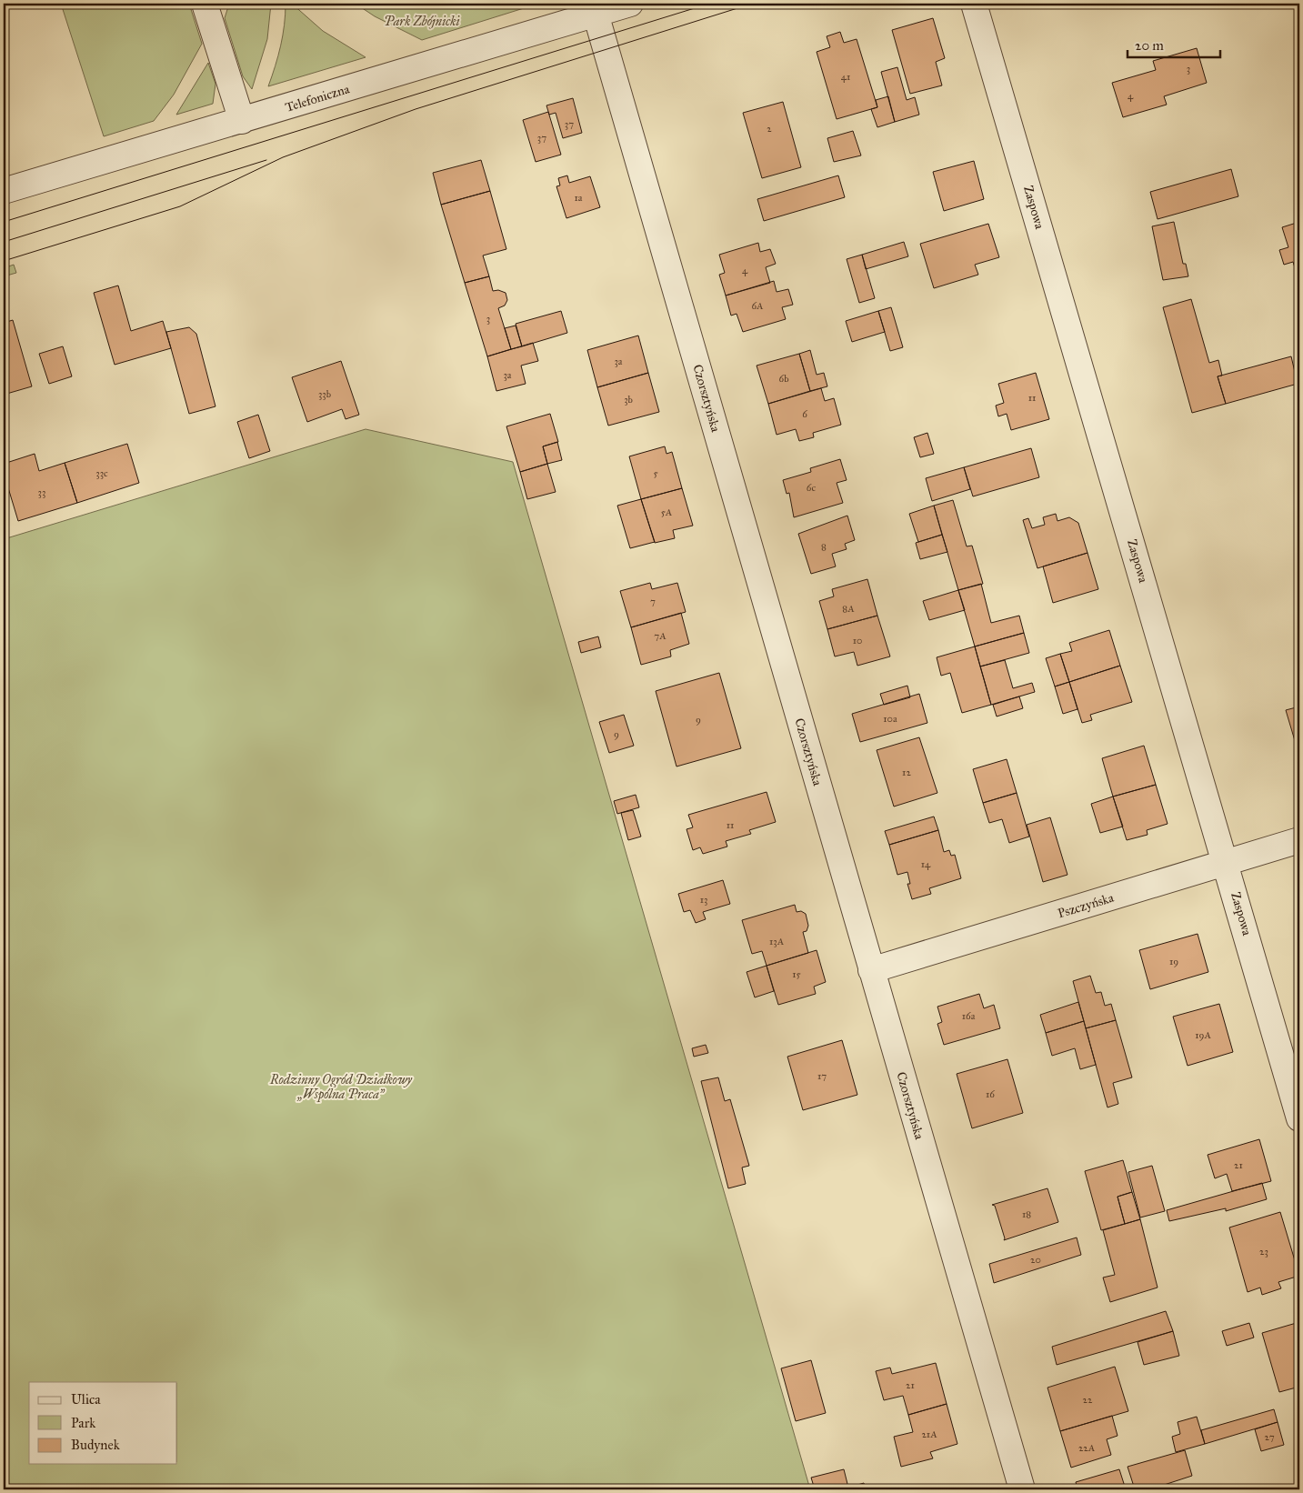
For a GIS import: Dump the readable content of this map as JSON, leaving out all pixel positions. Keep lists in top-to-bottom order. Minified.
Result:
{"streets":{"street":["Telefoniczna","Zaspowa","Czorsztyńska","Pszczyńska"]},"crossings":[["Telefoniczna","Czorsztyńska"],["Zaspowa","Pszczyńska"],["Czorsztyńska","Pszczyńska"]],"parks":["Park Zbójnicki","Rodzinny Ogród Działkowy „Wspólna Praca”"],"house_numbers":["3","41","4","37","2","37","1a","4","6A","3","3a","3a","6b","33b","11","3b","6","33c","5","6c","33","5A","8","7","8A","7A","10","10a","9","9","12","11","14","13","13A","19","15","16a","19A","17","16","21","18","23","20","21","22","21A","27","22A"],"legend":["Ulica","Park","Budynek"],"scale_bar":"20 m"}
